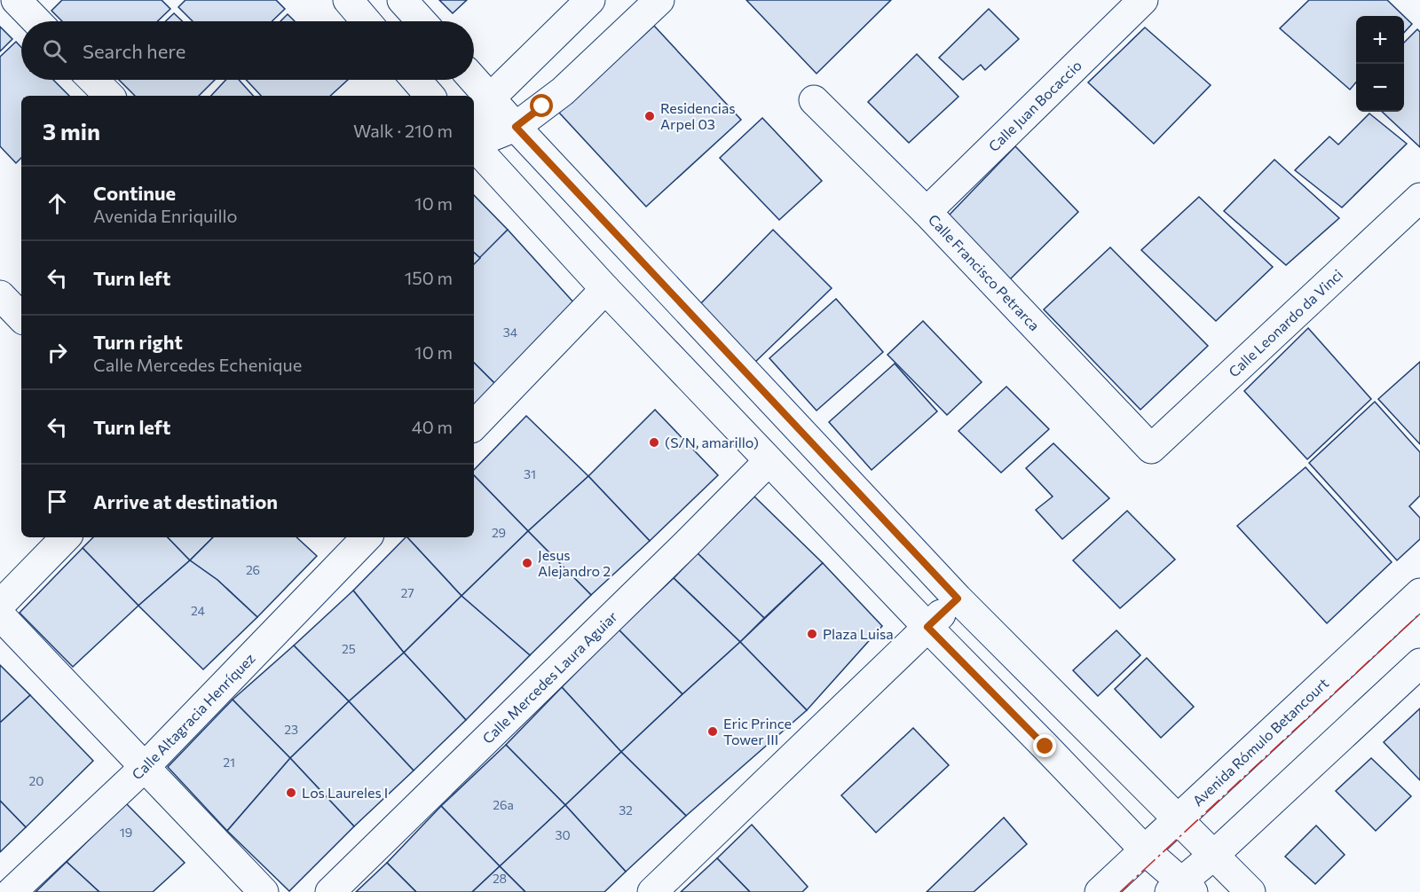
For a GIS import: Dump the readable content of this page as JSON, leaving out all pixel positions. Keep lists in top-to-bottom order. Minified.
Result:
{"streets":{"street":["Calle Juan Bocaccio","Calle Francisco Petrarca","Calle Leonardo da Vinci","Calle Mercedes Laura Aguiar","Calle Altagracia Henríquez","Avenida Rómulo Betancourt"]},"crossings":[["Calle Juan Bocaccio","Calle Francisco Petrarca"],["Calle Francisco Petrarca","Calle Leonardo da Vinci"]],"places":["Residencias Arpel 03","(S/N, amarillo)","Jesus Alejandro 2","Plaza Luisa","Eric Prince Tower III","Los Laureles I"],"house_numbers":["34","31","29","26","27","24","25","23","21","20","26a","32","19","30","28"],"page":{"map_buttons":["+","−"],"search":"Search here","heading":["3 min","Walk · 210 m"],"list":[["Continue","Avenida Enriquillo","10 m"],["Turn left","150 m"],["Turn right","Calle Mercedes Echenique","10 m"],["Turn left","40 m"],"Arrive at destination"]}}
